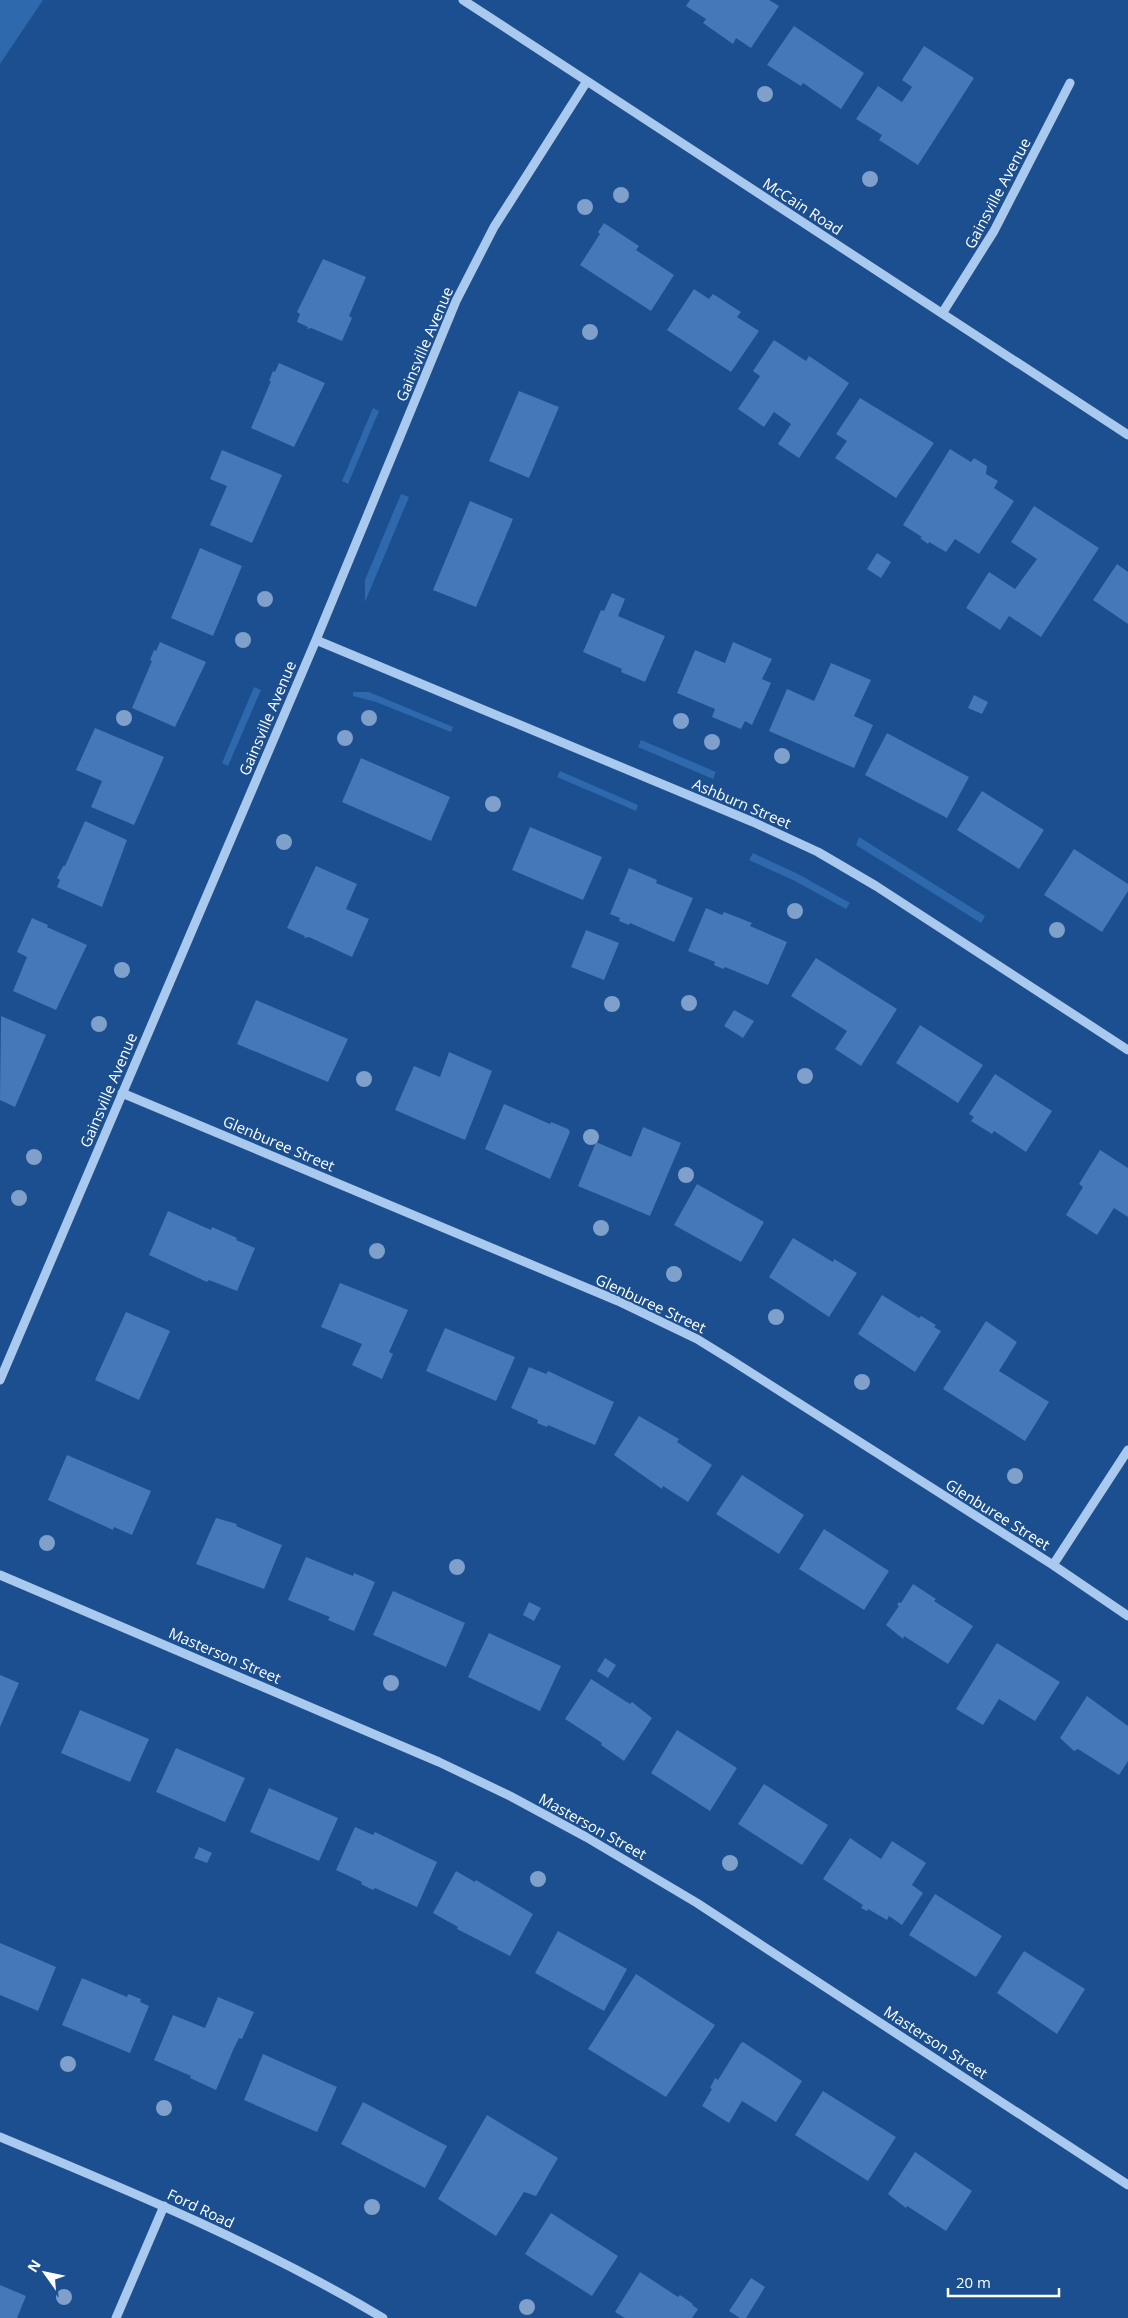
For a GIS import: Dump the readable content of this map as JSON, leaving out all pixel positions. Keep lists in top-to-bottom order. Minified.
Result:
{"streets":{"street":["Gainsville Avenue","McCain Road","Ashburn Street","Glenburee Street","Masterson Street","Ford Road"]},"crossings":[["Gainsville Avenue","McCain Road"],["Gainsville Avenue","Ashburn Street"],["Gainsville Avenue","Glenburee Street"]],"scale_bar":"20 m","north":"top left"}
